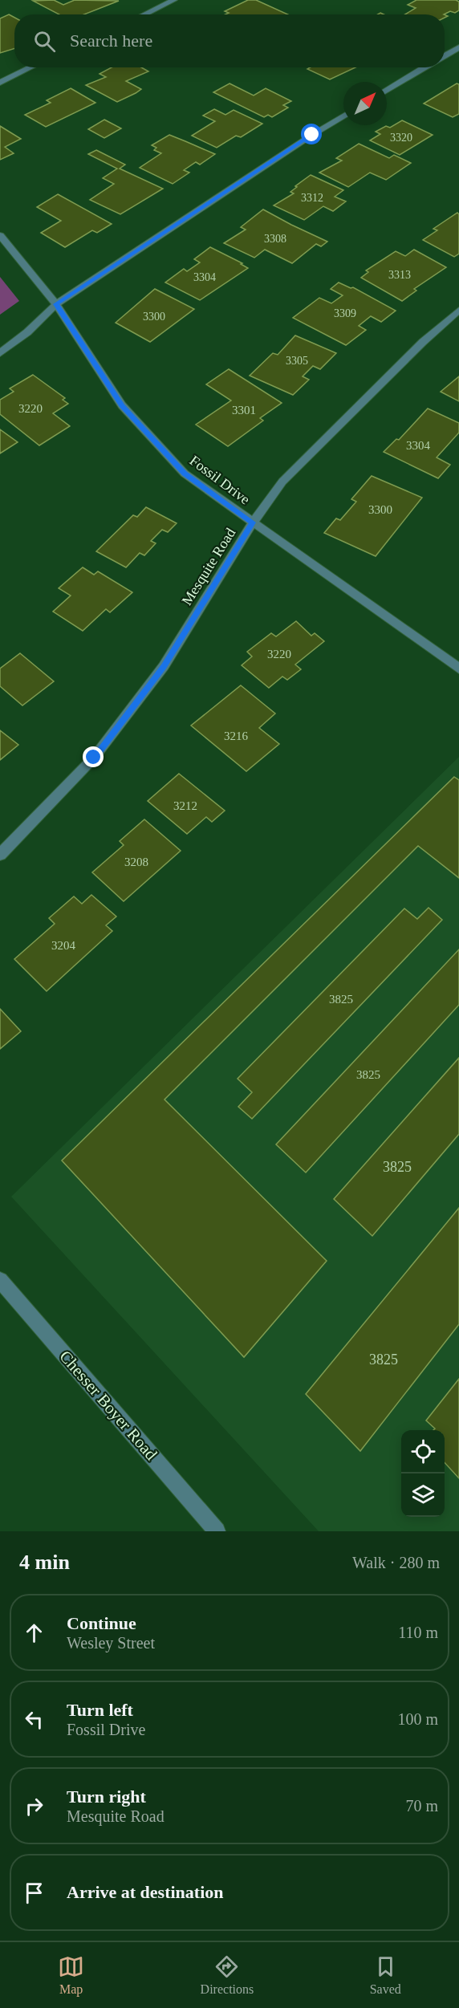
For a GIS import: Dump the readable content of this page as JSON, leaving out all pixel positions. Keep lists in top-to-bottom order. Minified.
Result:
{"streets":{"street":["Fossil Drive","Mesquite Road","Chesser Boyer Road"]},"crossings":[["Fossil Drive","Mesquite Road"]],"house_numbers":["3320","3312","3308","3313","3304","3309","3300","3305","3220","3301","3304","3300","3220","3216","3212","3208","3204","3825","3825","3825","3825"],"north":"top right","page":{"search":"Search here","heading":["4 min","Walk · 280 m"],"list":[["Continue","Wesley Street","110 m"],["Turn left","Fossil Drive","100 m"],["Turn right","Mesquite Road","70 m"],"Arrive at destination"],"nav":["Map","Directions","Saved"]}}
